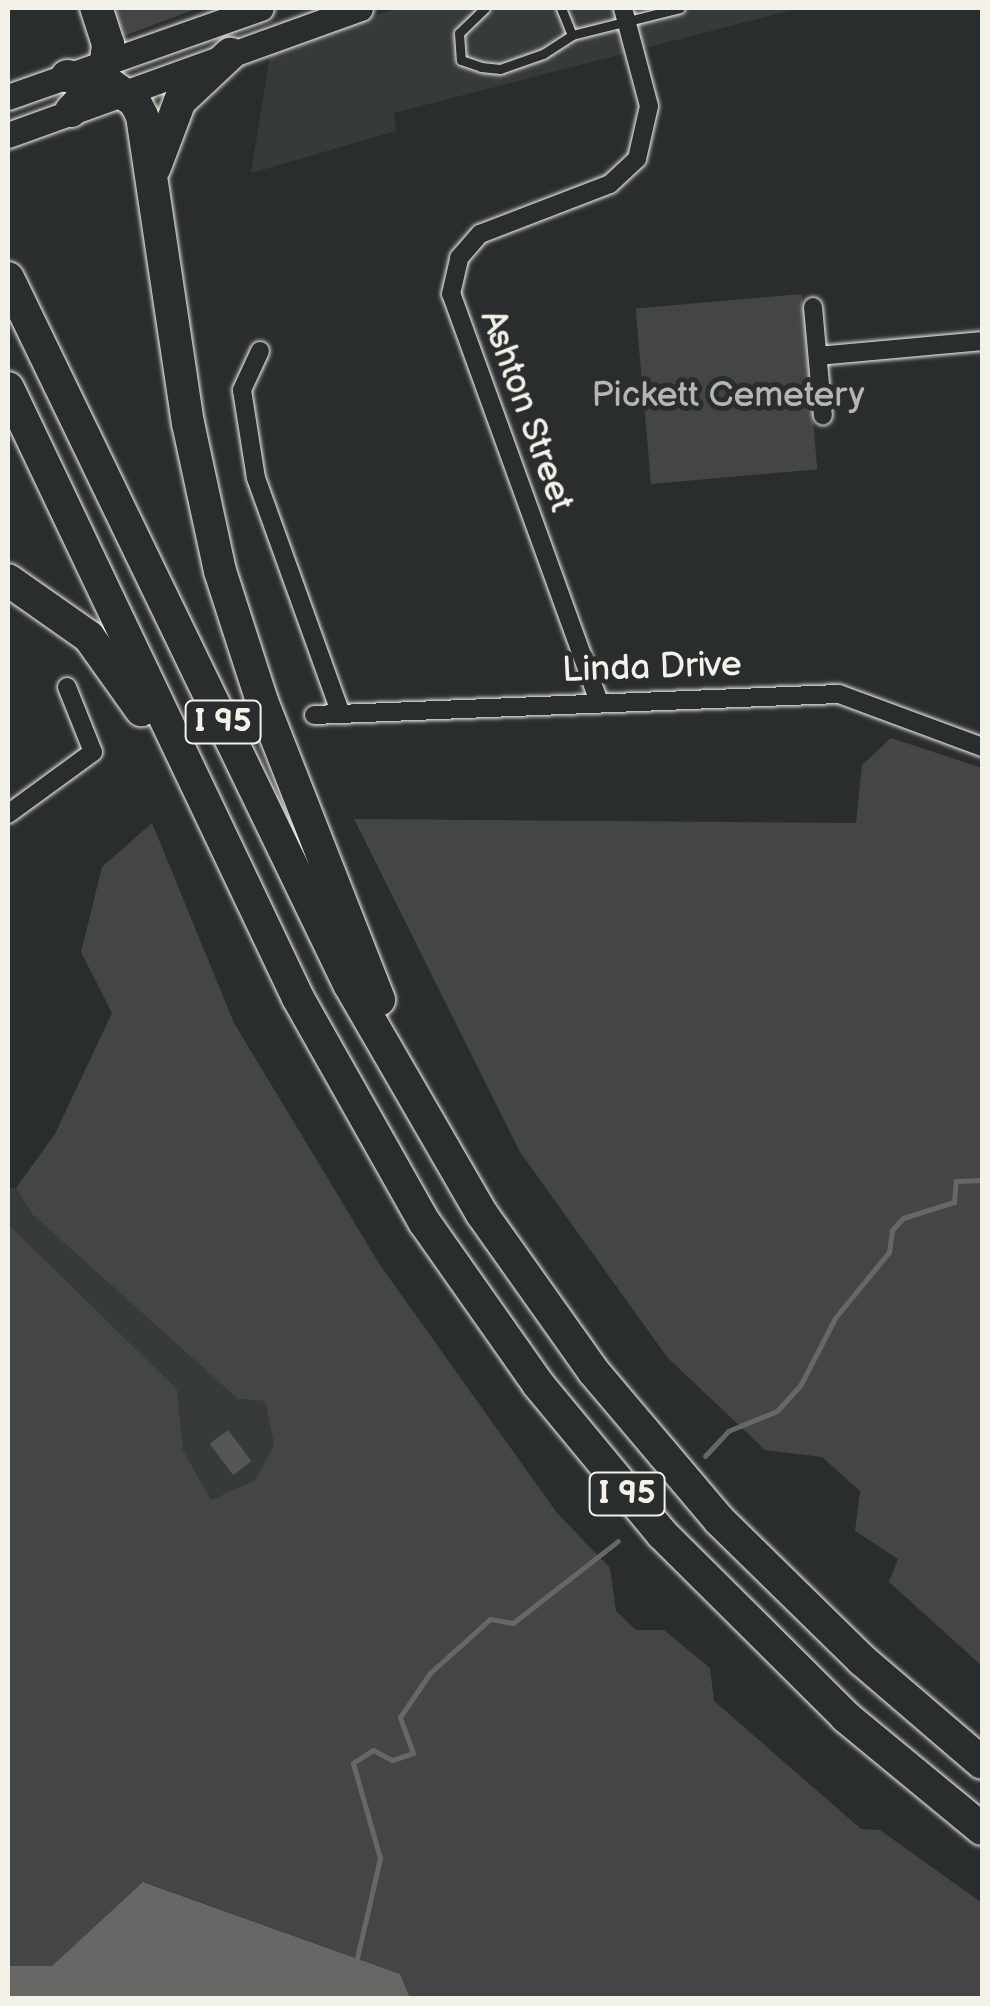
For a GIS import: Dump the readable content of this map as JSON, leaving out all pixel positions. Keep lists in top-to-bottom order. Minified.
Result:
{"streets":{"highway":["I 95"],"street":["Ashton Street","Linda Drive"]},"crossings":[["Ashton Street","Linda Drive"]],"parks":["Pickett Cemetery"]}
